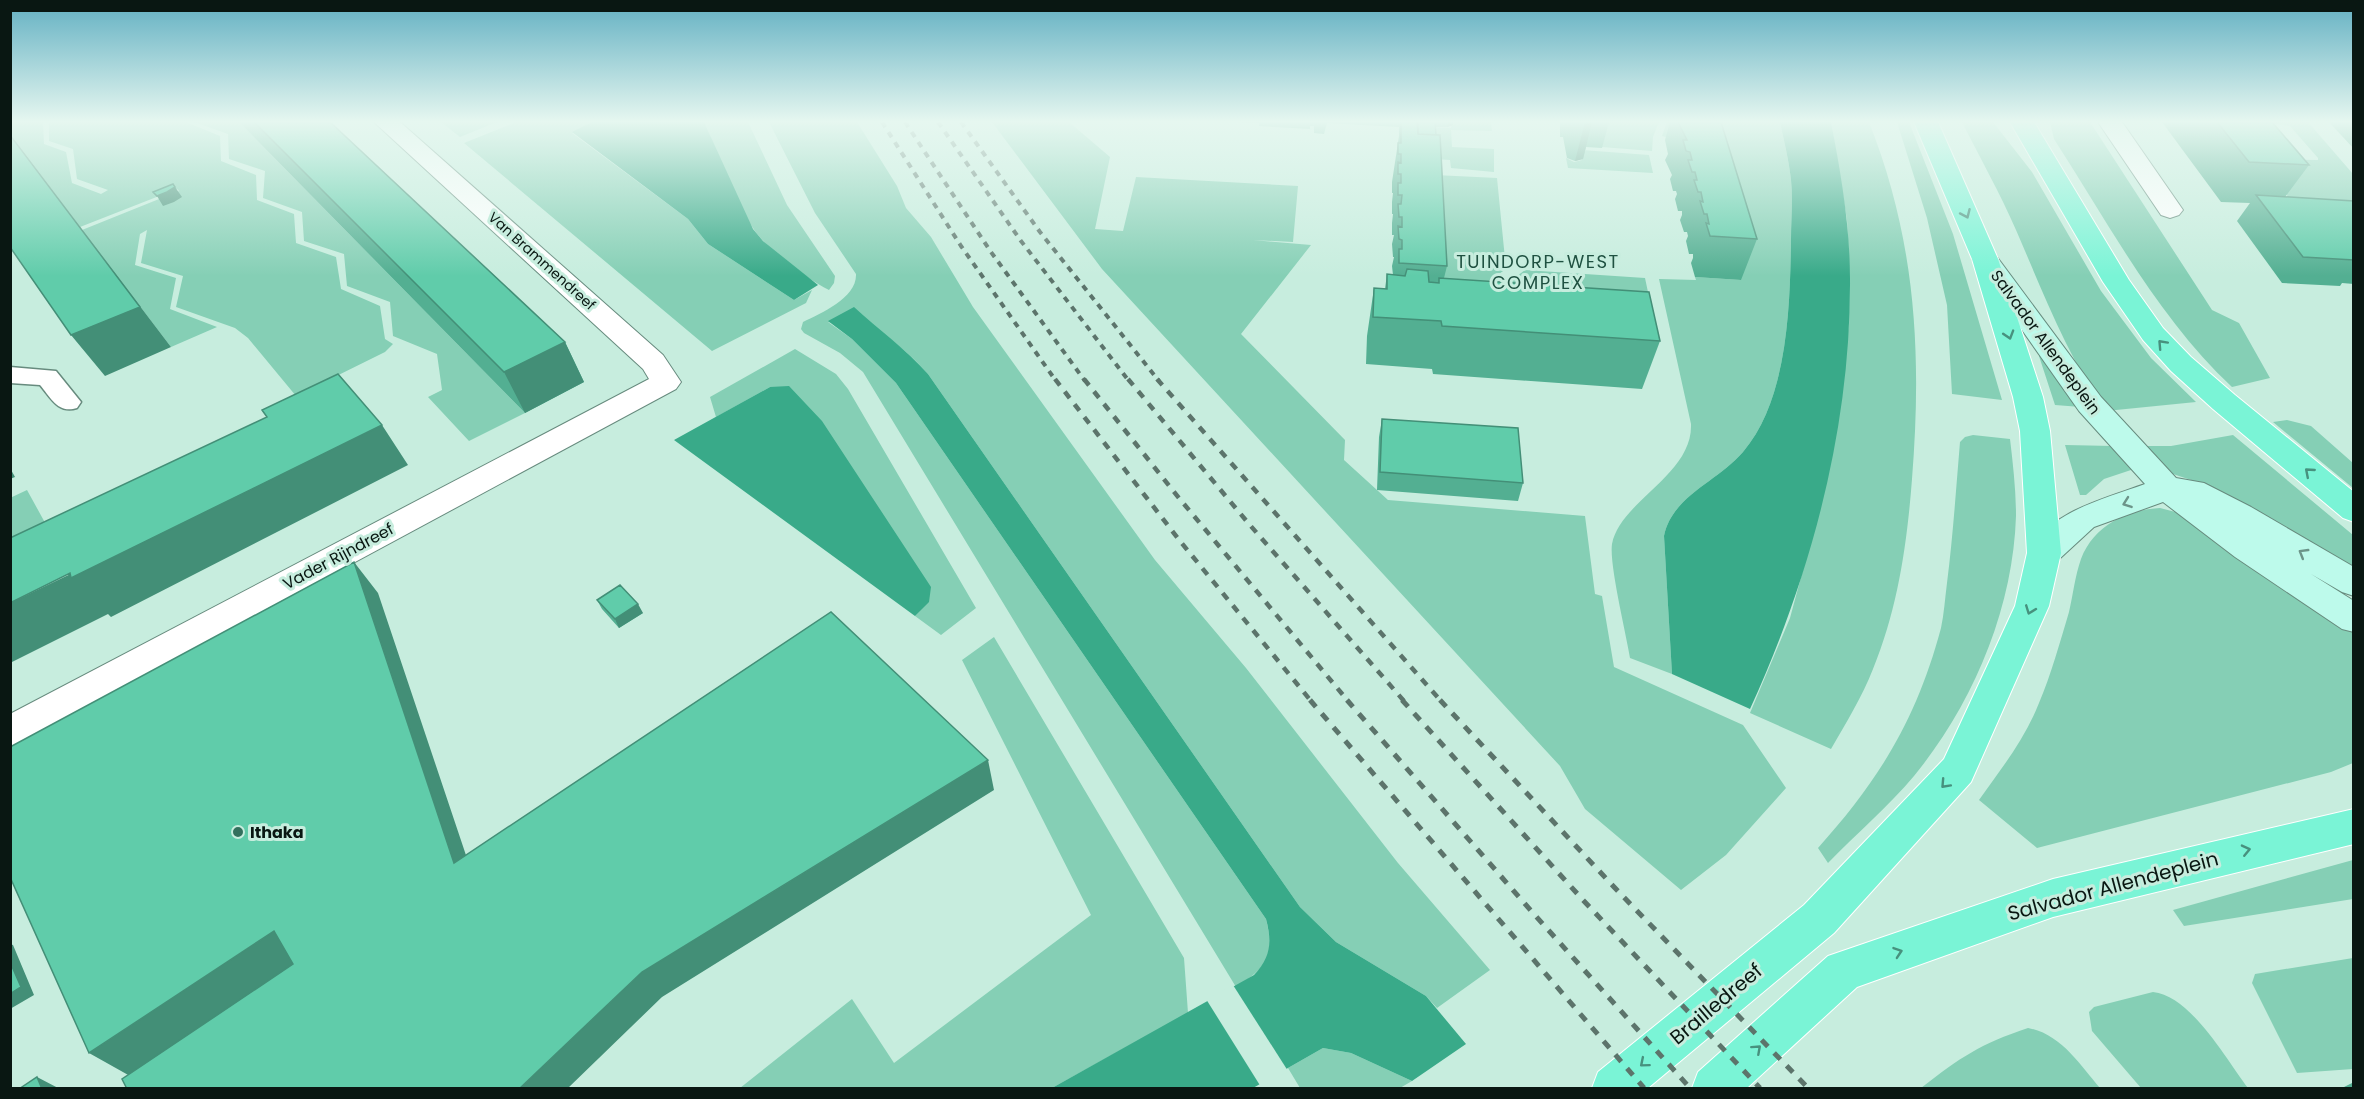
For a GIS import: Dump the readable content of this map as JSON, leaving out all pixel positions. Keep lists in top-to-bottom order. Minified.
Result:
{"streets":{"main road":["Salvador Allendeplein","Brailledreef"],"street":["Van Brammendreef","Vader Rijndreef"]},"crossings":[["Van Brammendreef","Vader Rijndreef"],["Salvador Allendeplein","Brailledreef"]],"one_way":["Brailledreef"],"districts":["TUINDORP-WEST COMPLEX"],"places":["Ithaka"]}
